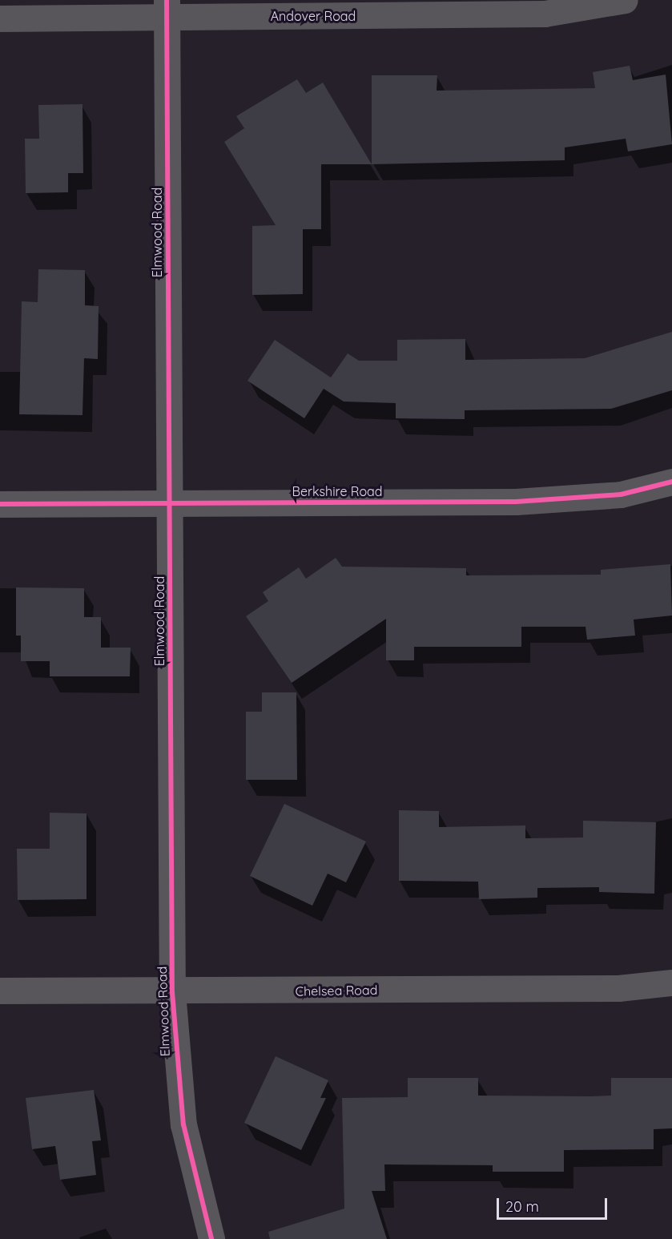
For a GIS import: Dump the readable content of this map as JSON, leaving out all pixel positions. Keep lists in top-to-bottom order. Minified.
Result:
{"streets":{"street":["Andover Road","Elmwood Road","Berkshire Road","Chelsea Road"]},"crossings":[["Andover Road","Elmwood Road"],["Elmwood Road","Berkshire Road"],["Elmwood Road","Chelsea Road"]],"scale_bar":"20 m"}
